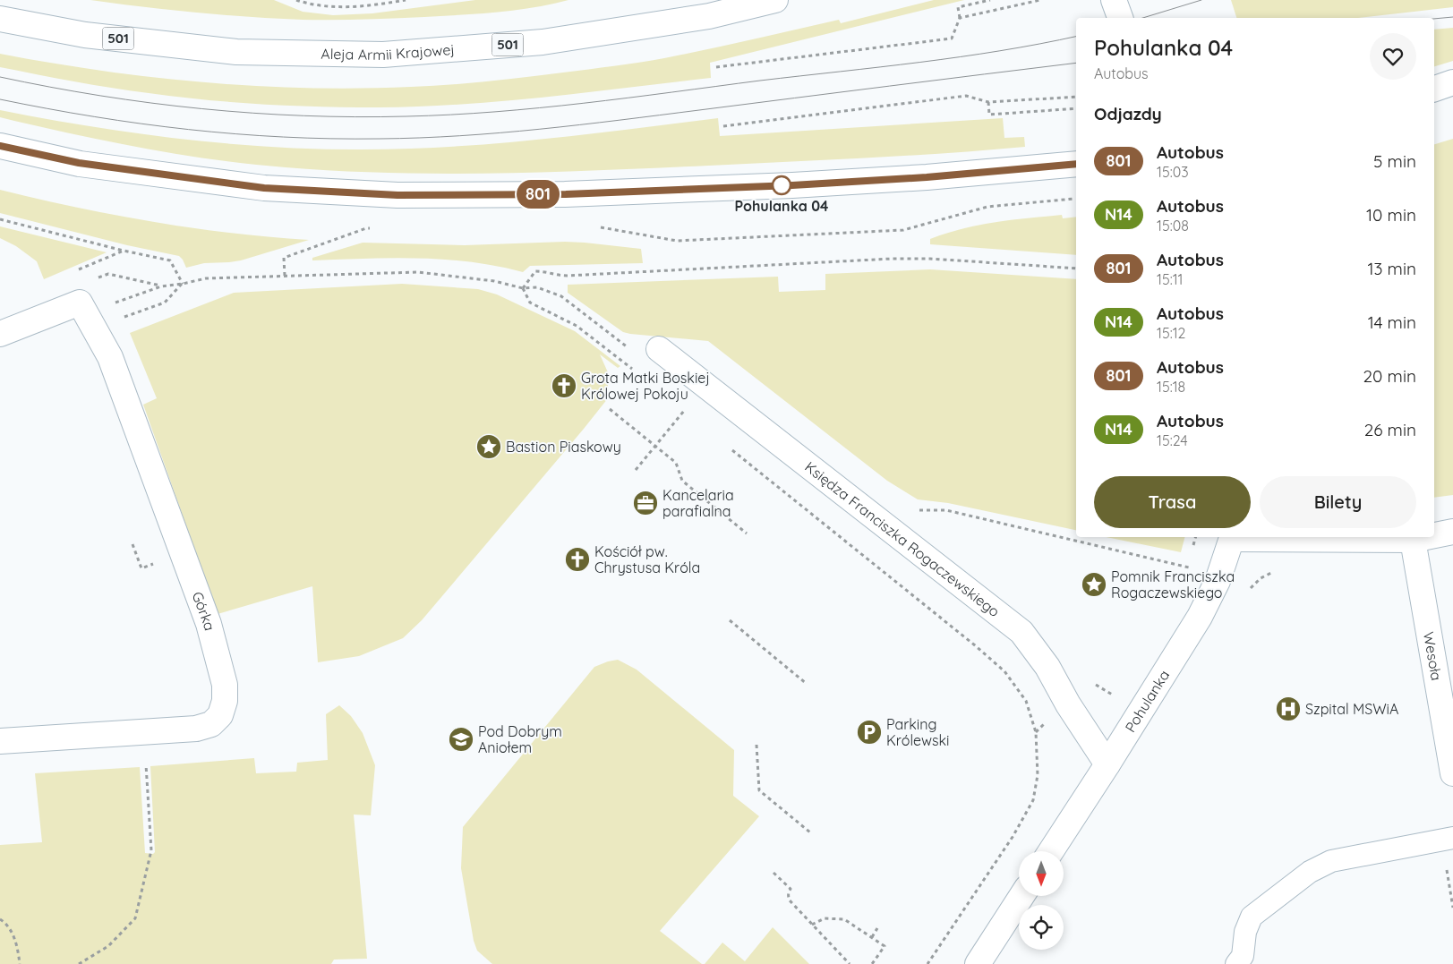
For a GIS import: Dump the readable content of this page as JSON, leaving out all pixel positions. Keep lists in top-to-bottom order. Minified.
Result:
{"streets":{"street":["501","Aleja Armii Krajowej","Księdza Franciszka Rogaczewskiego","Górka","Wesoła","Pohulanka"]},"crossings":[["Księdza Franciszka Rogaczewskiego","Pohulanka"]],"places":{"other":["Pohulanka 04"],"church":["Grota Matki Boskiej Królowej Pokoju","Kościół pw. Chrystusa Króla"],"place":["Bastion Piaskowy","Pomnik Franciszka Rogaczewskiego"],"office":["Kancelaria parafialna"],"hospital":["Szpital MSWiA"],"parking":["Parking Królewski"],"school or university":["Pod Dobrym Aniołem"]},"lines":["bus line 801"],"north":"bottom","page":{"on_map":"801","heading":[["Pohulanka 04","Autobus"],"Odjazdy"],"list":[{"mark":"801","name":"Autobus","note":"15:03","value":"5 min"},{"mark":"N14","name":"Autobus","note":"15:08","value":"10 min"},{"mark":"801","name":"Autobus","note":"15:11","value":"13 min"},{"mark":"N14","name":"Autobus","note":"15:12","value":"14 min"},{"mark":"801","name":"Autobus","note":"15:18","value":"20 min"},{"mark":"N14","name":"Autobus","note":"15:24","value":"26 min"}],"buttons":["Trasa","Bilety"]}}
